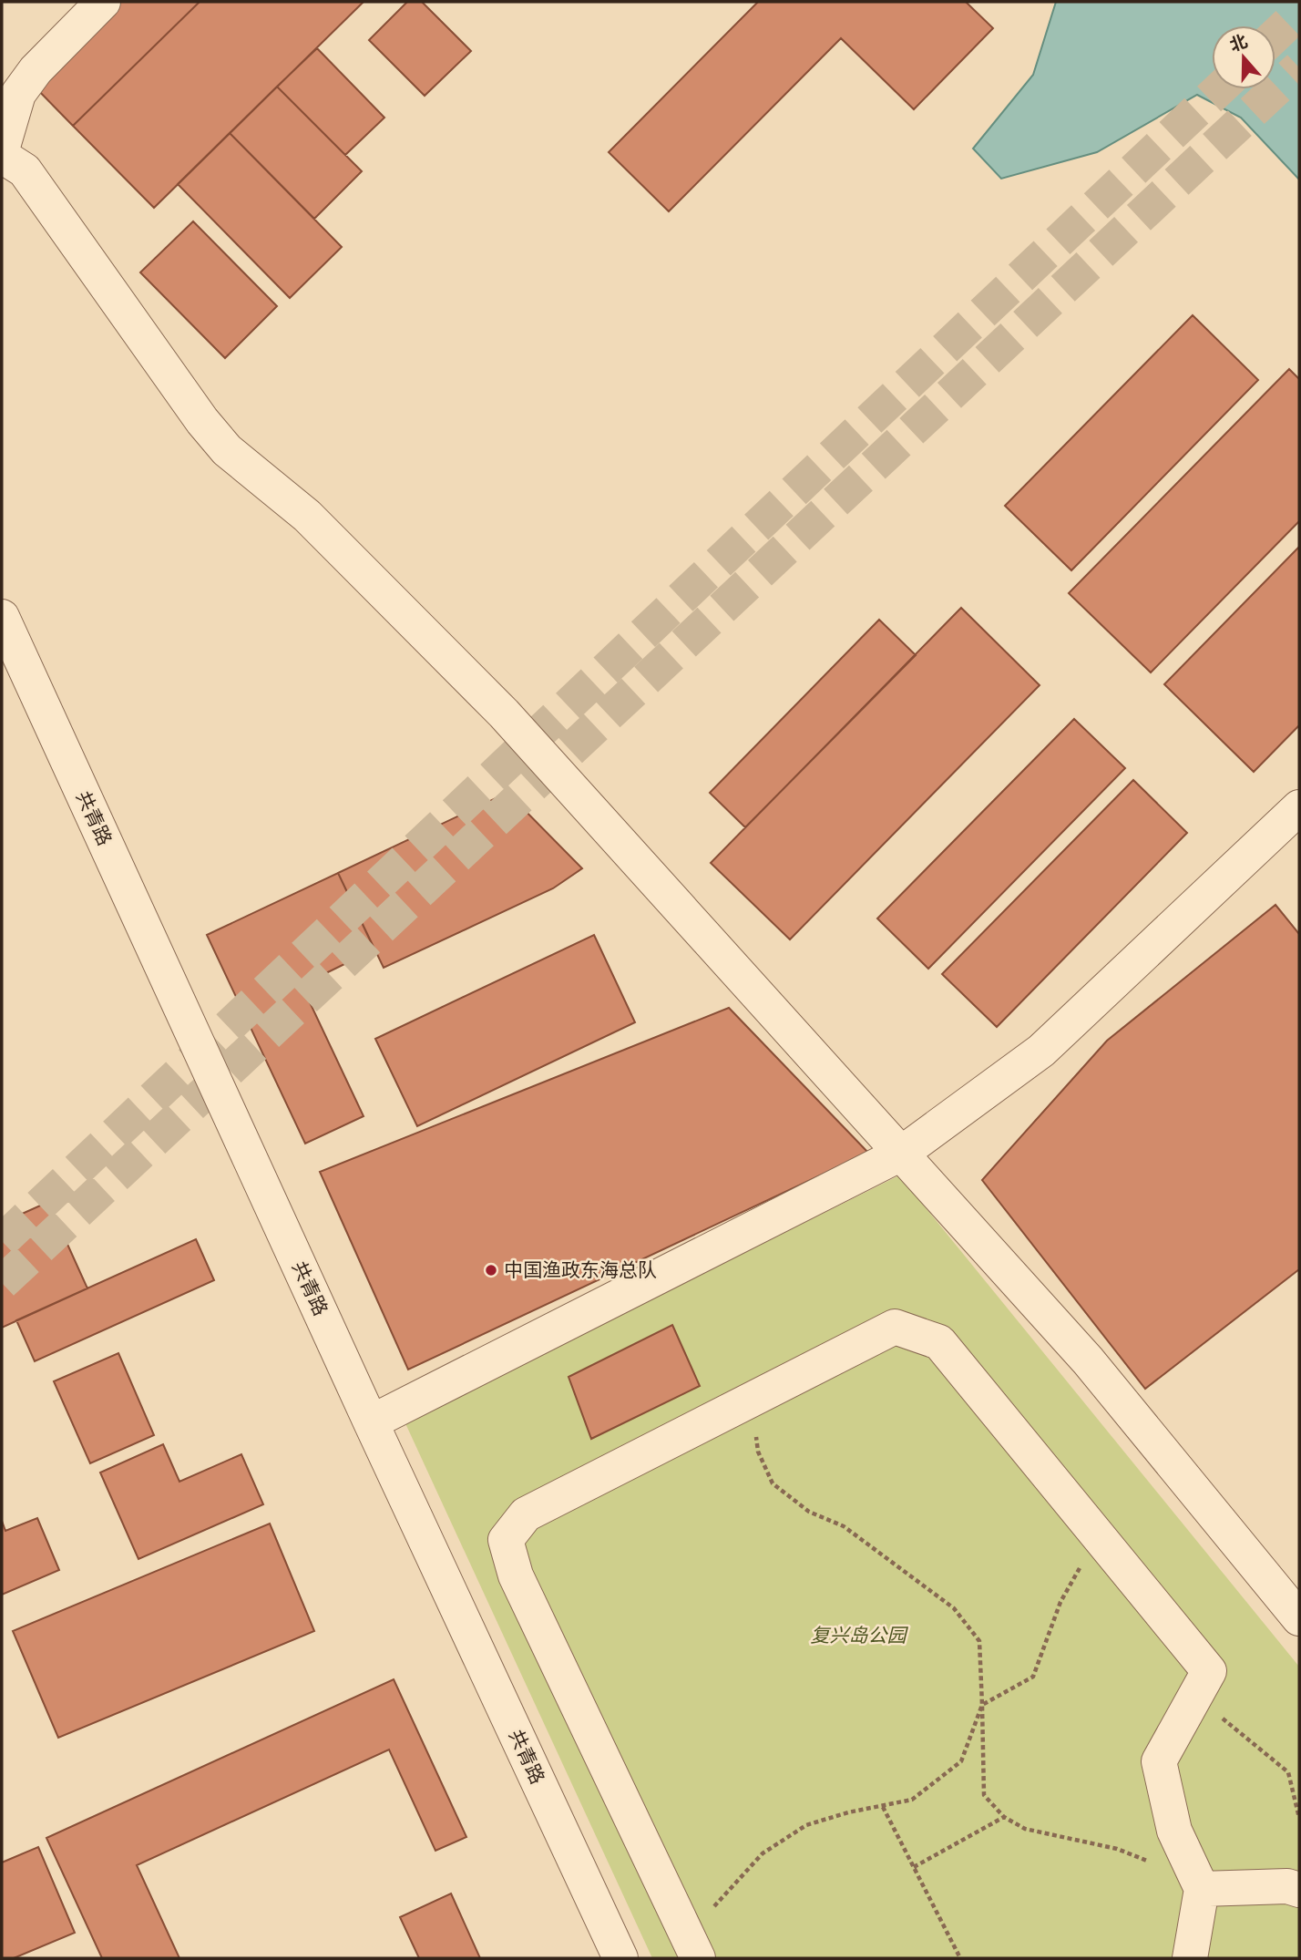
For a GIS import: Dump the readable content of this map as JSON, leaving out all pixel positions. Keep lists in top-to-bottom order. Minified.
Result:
{"streets":{"street":["共青路"]},"parks":["复兴岛公园"],"places":["中国渔政东海总队"],"north":"top"}
